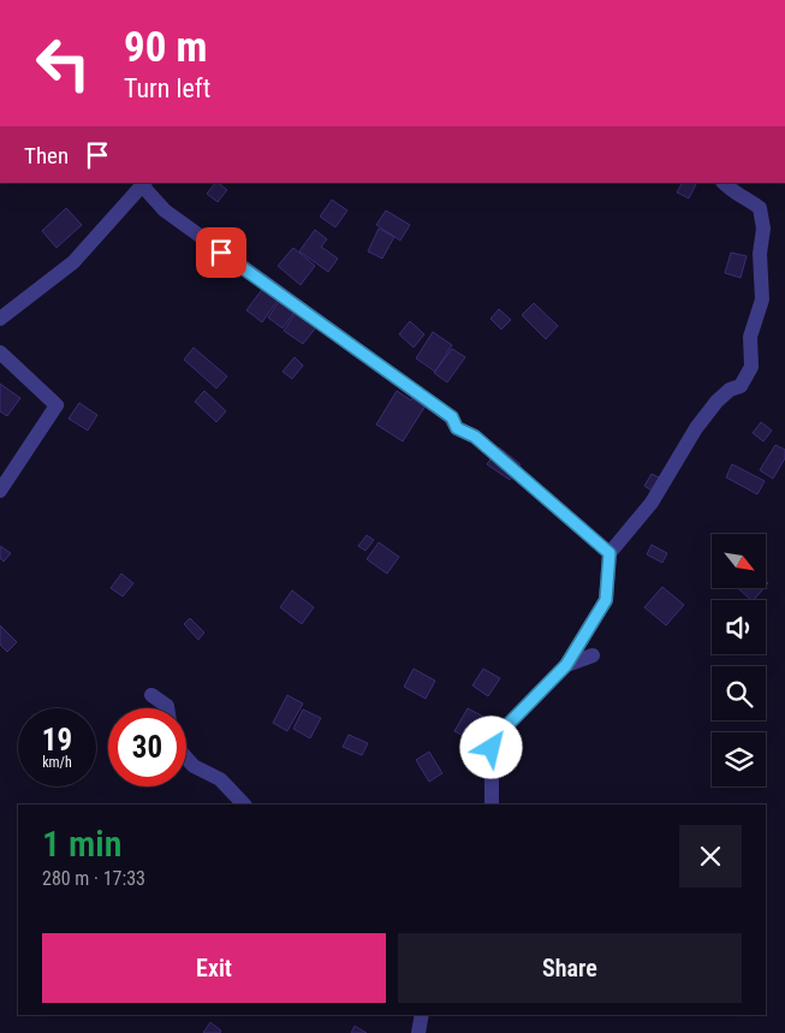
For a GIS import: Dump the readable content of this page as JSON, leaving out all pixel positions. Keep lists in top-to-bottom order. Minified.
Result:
{"north":"bottom right","page":{"turn":["90 m","Turn left"],"then":"Then","speed":"19 km/h","limit":"30","heading":["1 min","280 m · 17:33"],"buttons":["Exit","Share"]}}
